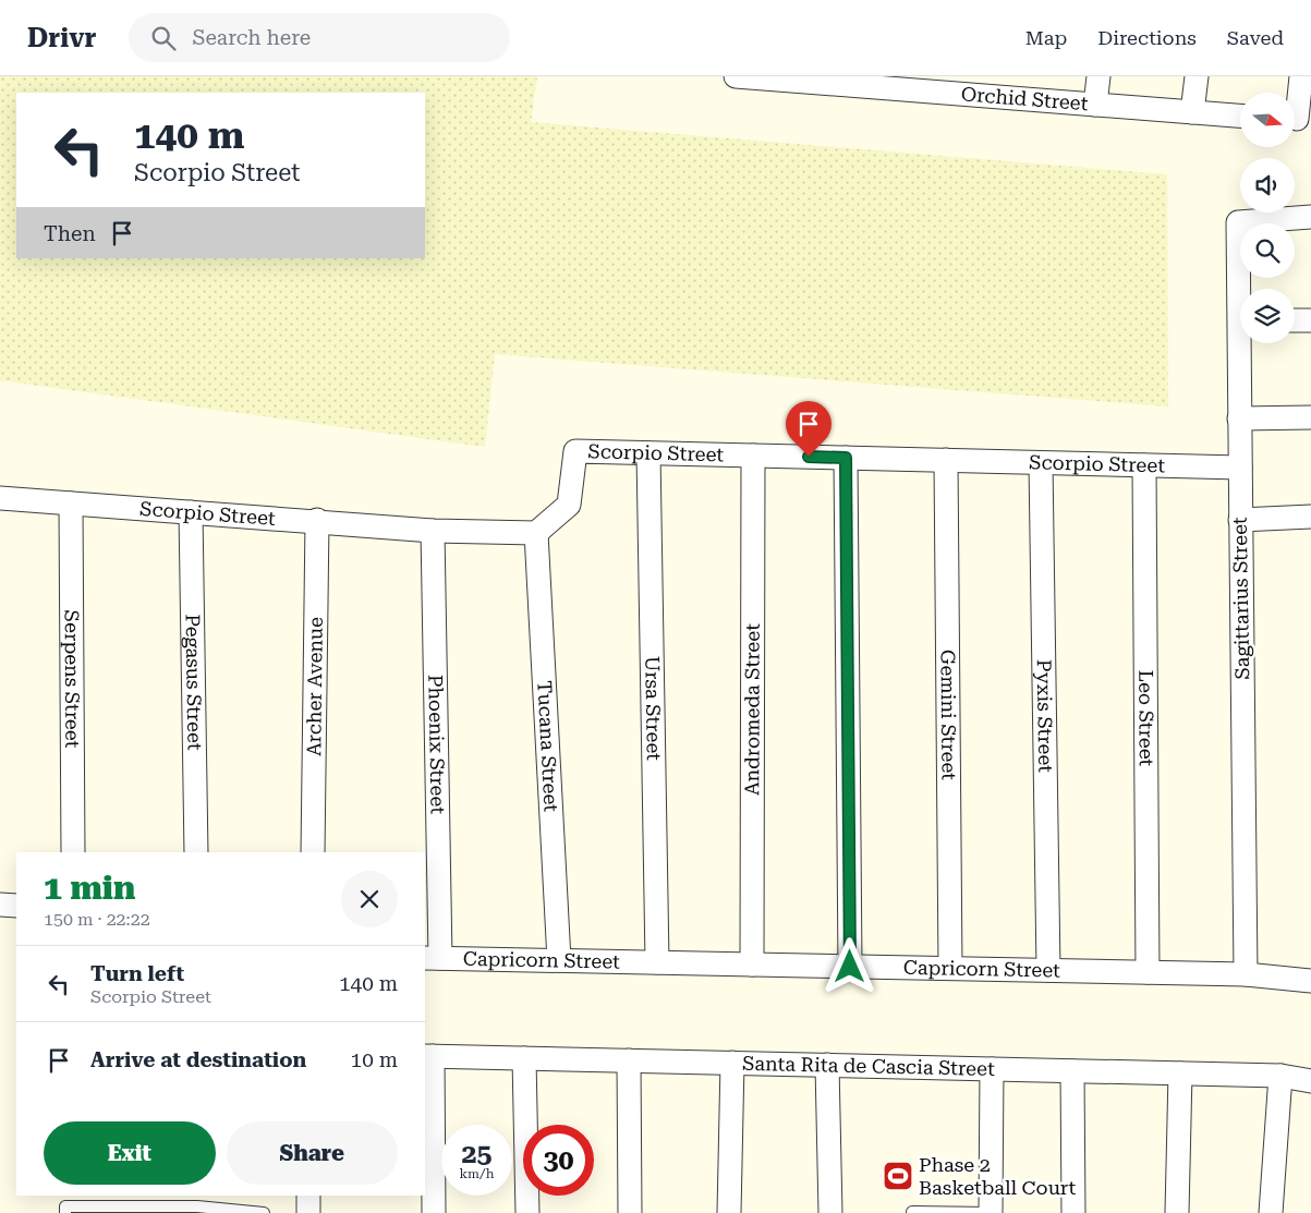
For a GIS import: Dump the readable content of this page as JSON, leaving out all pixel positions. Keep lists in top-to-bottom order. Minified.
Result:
{"streets":{"street":["Orchid Street","Scorpio Street","Sagittarius Street","Serpens Street","Pegasus Street","Archer Avenue","Ursa Street","Andromeda Street","Gemini Street","Pyxis Street","Leo Street","Phoenix Street","Tucana Street","Capricorn Street","Santa Rita de Cascia Street"]},"crossings":[["Scorpio Street","Sagittarius Street"],["Scorpio Street","Serpens Street"],["Scorpio Street","Pegasus Street"],["Scorpio Street","Archer Avenue"],["Scorpio Street","Ursa Street"],["Scorpio Street","Andromeda Street"],["Scorpio Street","Gemini Street"],["Scorpio Street","Pyxis Street"],["Scorpio Street","Leo Street"],["Scorpio Street","Phoenix Street"],["Scorpio Street","Tucana Street"],["Sagittarius Street","Capricorn Street"],["Ursa Street","Capricorn Street"],["Andromeda Street","Capricorn Street"],["Gemini Street","Capricorn Street"],["Pyxis Street","Capricorn Street"],["Leo Street","Capricorn Street"],["Phoenix Street","Capricorn Street"],["Tucana Street","Capricorn Street"]],"places":{"sports":["Phase 2 Basketball Court"]},"north":"right","page":{"header":"Drivr","search":"Search here","nav":["Map","Directions","Saved"],"turn":["140 m","Scorpio Street"],"then":"Then","heading":["1 min","150 m · 22:22"],"list":[{"name":"Turn left","note":"Scorpio Street","value":"140 m"},{"name":"Arrive at destination","value":"10 m"}],"buttons":["Exit","Share"],"speed":"25 km/h","limit":"30"}}
